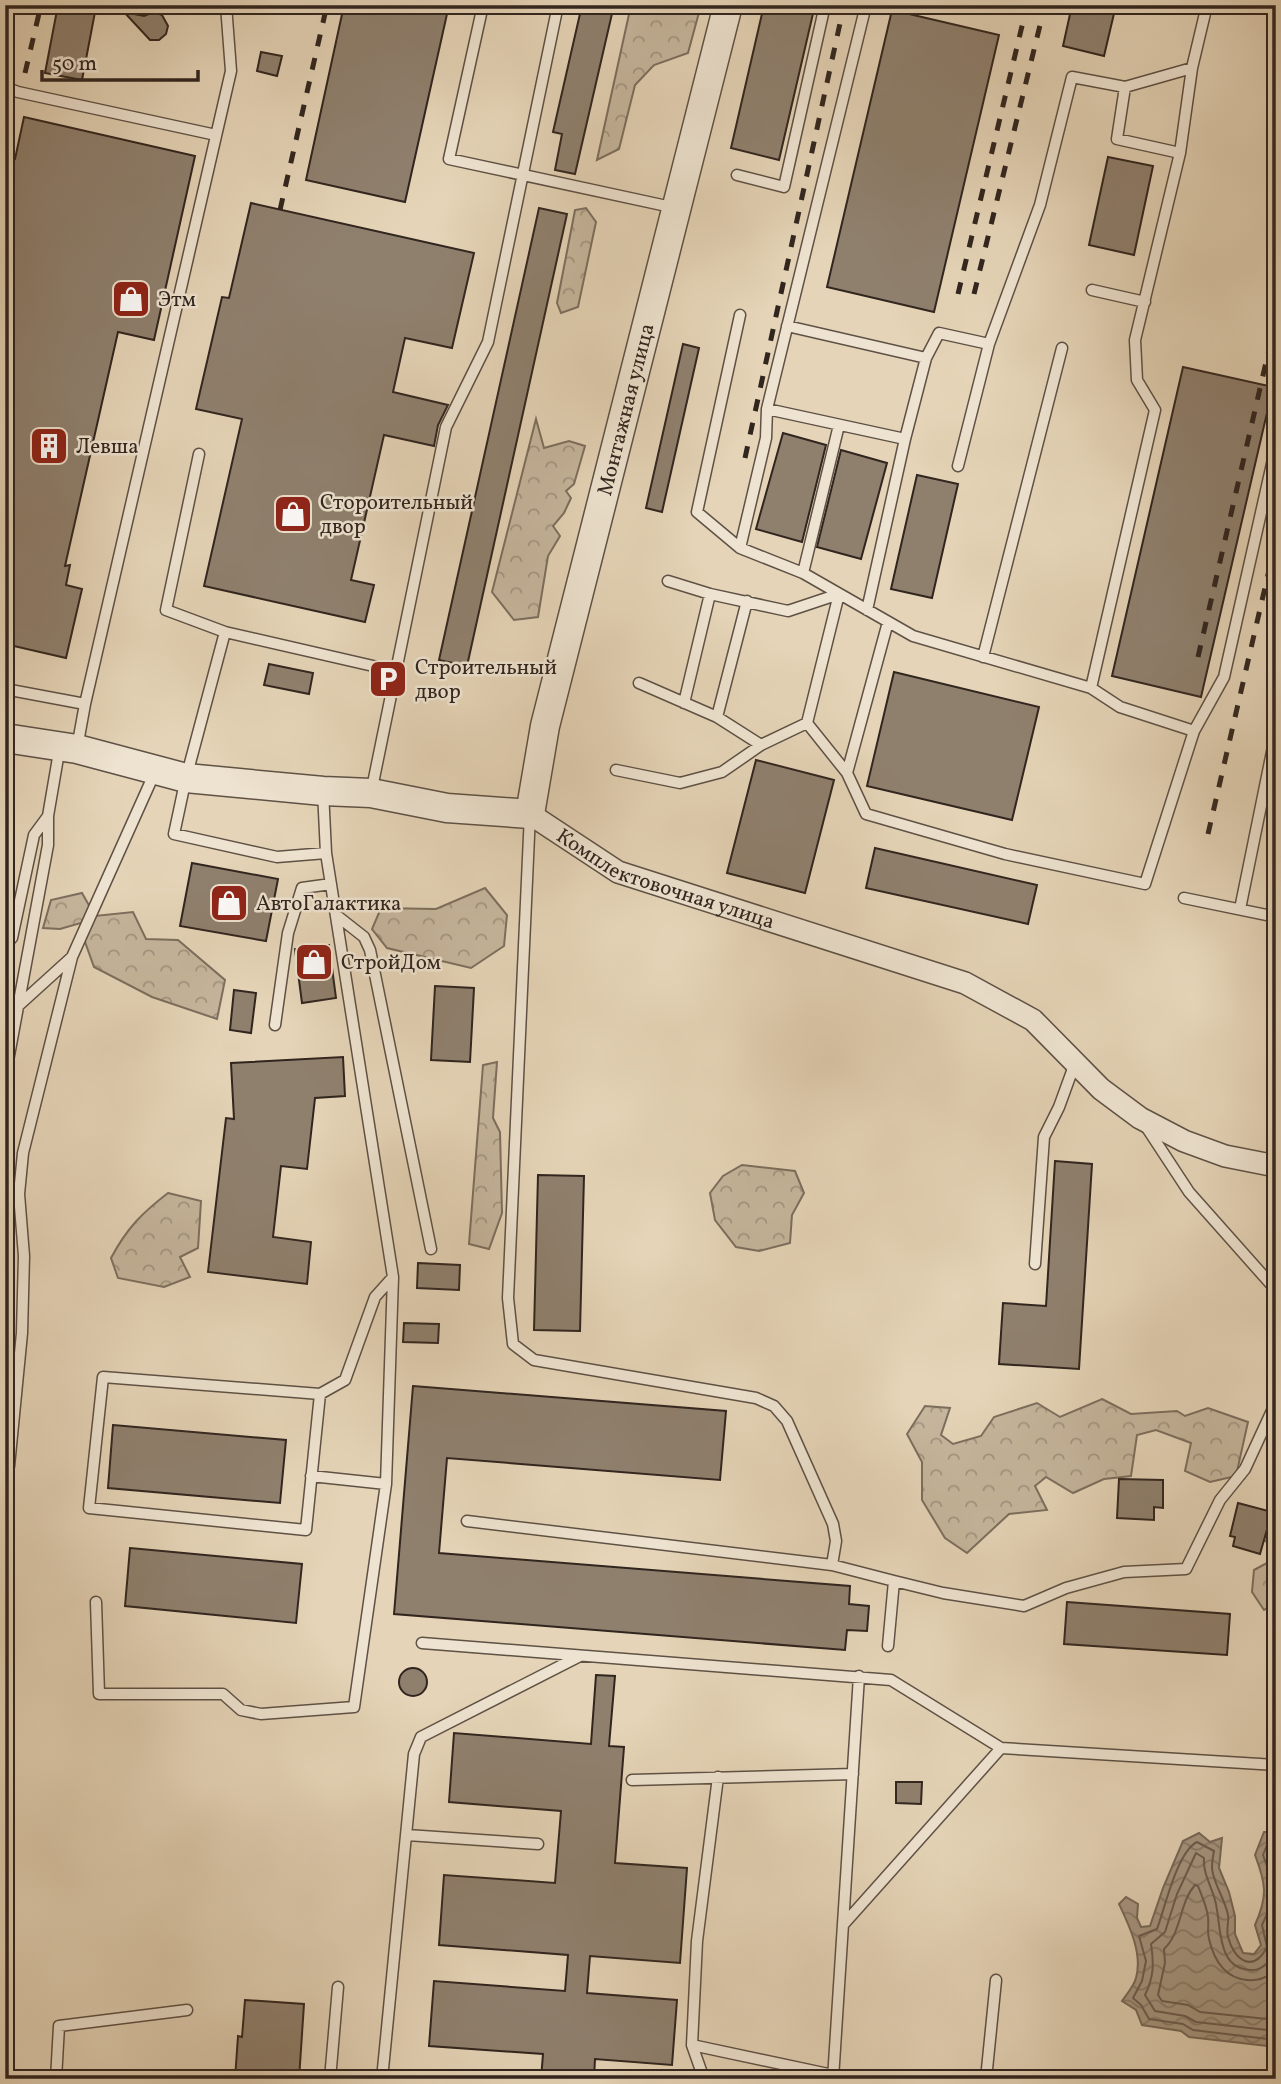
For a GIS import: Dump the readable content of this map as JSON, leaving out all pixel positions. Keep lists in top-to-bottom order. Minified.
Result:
{"streets":{"street":["Монтажная улица","Комплектовочная улица"]},"crossings":[["Монтажная улица","Комплектовочная улица"]],"places":{"shop":["Этм","Стороительный двор","АвтоГалактика","СтройДом"],"building":["Левша"],"parking":["Строительный двор"]},"scale_bar":"50 m"}
